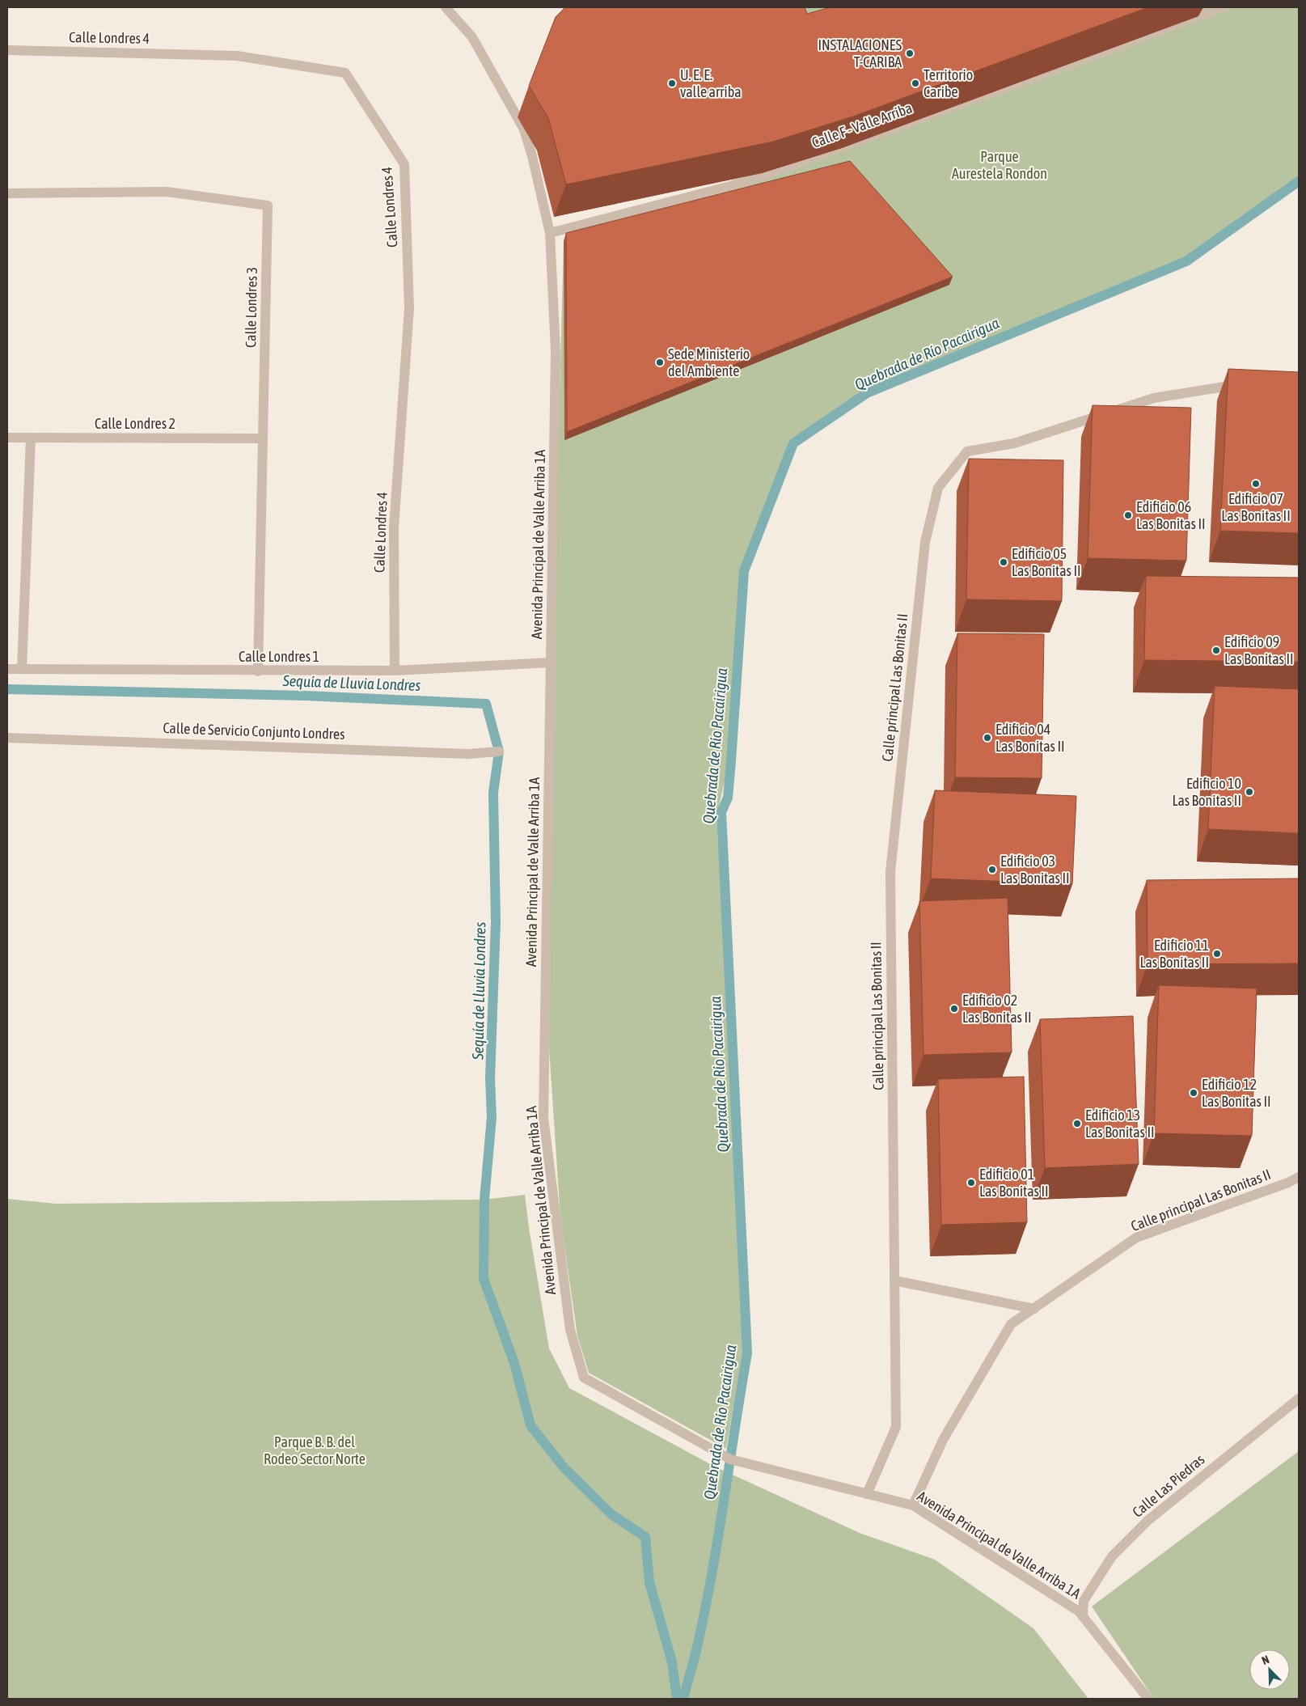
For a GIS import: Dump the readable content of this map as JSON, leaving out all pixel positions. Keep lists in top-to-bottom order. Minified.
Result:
{"streets":{"street":["Calle Londres 4","Calle F - Valle Arriba","Calle Londres 3","Calle Londres 2","Avenida Principal de Valle Arriba 1A","Calle Londres 1","Calle principal Las Bonitas II","Calle de Servicio Conjunto Londres","Calle Las Piedras"]},"crossings":[["Calle Londres 4","Calle Londres 1"],["Calle F - Valle Arriba","Avenida Principal de Valle Arriba 1A"],["Calle Londres 3","Calle Londres 2"],["Calle Londres 3","Calle Londres 1"],["Avenida Principal de Valle Arriba 1A","Calle Londres 1"],["Avenida Principal de Valle Arriba 1A","Calle principal Las Bonitas II"],["Avenida Principal de Valle Arriba 1A","Calle Las Piedras"]],"water":["Quebrada de Río Pacairigua","Sequía de Lluvia Londres"],"parks":["Parque Aurestela Rondon","Parque B. B. del Rodeo Sector Norte"],"places":["INSTALACIONES T-CARIBA","U. E. E. valle arriba","Territorio Caribe","Sede Ministerio del Ambiente","Edificio 07 Las Bonitas II","Edificio 06 Las Bonitas II","Edificio 05 Las Bonitas II","Edificio 09 Las Bonitas II","Edificio 04 Las Bonitas II","Edificio 10 Las Bonitas II","Edificio 03 Las Bonitas II","Edificio 11 Las Bonitas II","Edificio 02 Las Bonitas II","Edificio 12 Las Bonitas II","Edificio 13 Las Bonitas II","Edificio 01 Las Bonitas II"],"north":"top left"}
